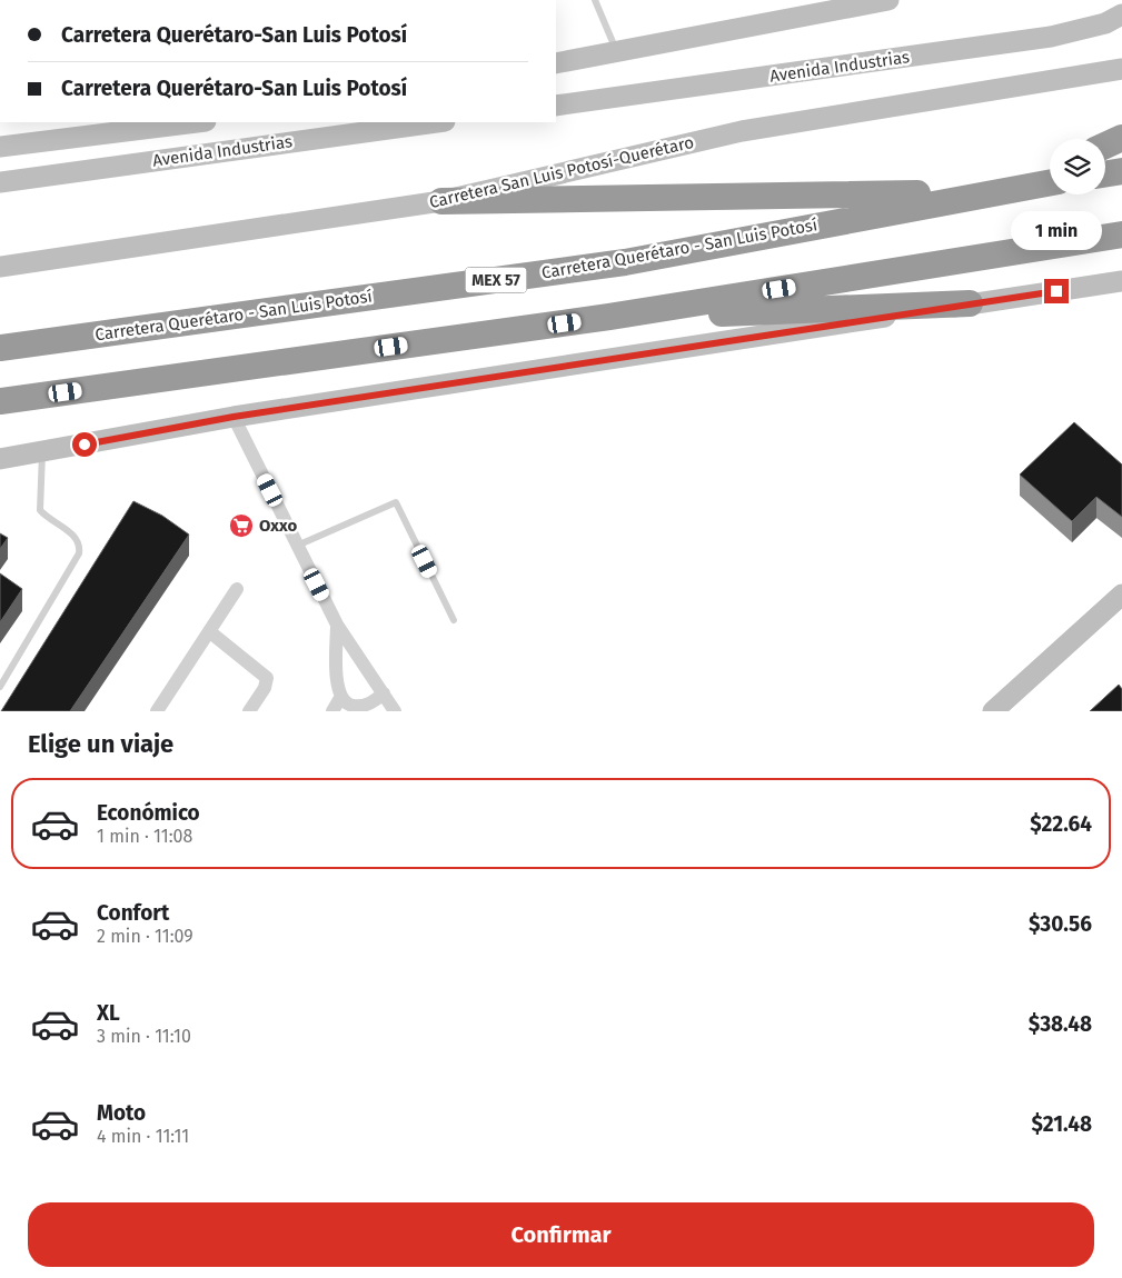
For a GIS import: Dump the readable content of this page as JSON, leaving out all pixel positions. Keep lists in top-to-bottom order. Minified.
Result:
{"streets":{"highway":["Carretera Querétaro - San Luis Potosí","MEX 57"],"main road":["Avenida Industrias","Carretera San Luis Potosí-Querétaro"]},"places":{"supermarket":["Oxxo"]},"page":{"banner":["Carretera Querétaro-San Luis Potosí","Carretera Querétaro-San Luis Potosí"],"bubble":"1 min","heading":"Elige un viaje","list":[{"name":"Económico","note":"1 min · 11:08","value":"$22.64"},{"name":"Confort","note":"2 min · 11:09","value":"$30.56"},{"name":"XL","note":"3 min · 11:10","value":"$38.48"},{"name":"Moto","note":"4 min · 11:11","value":"$21.48"}],"buttons":"Confirmar"}}
